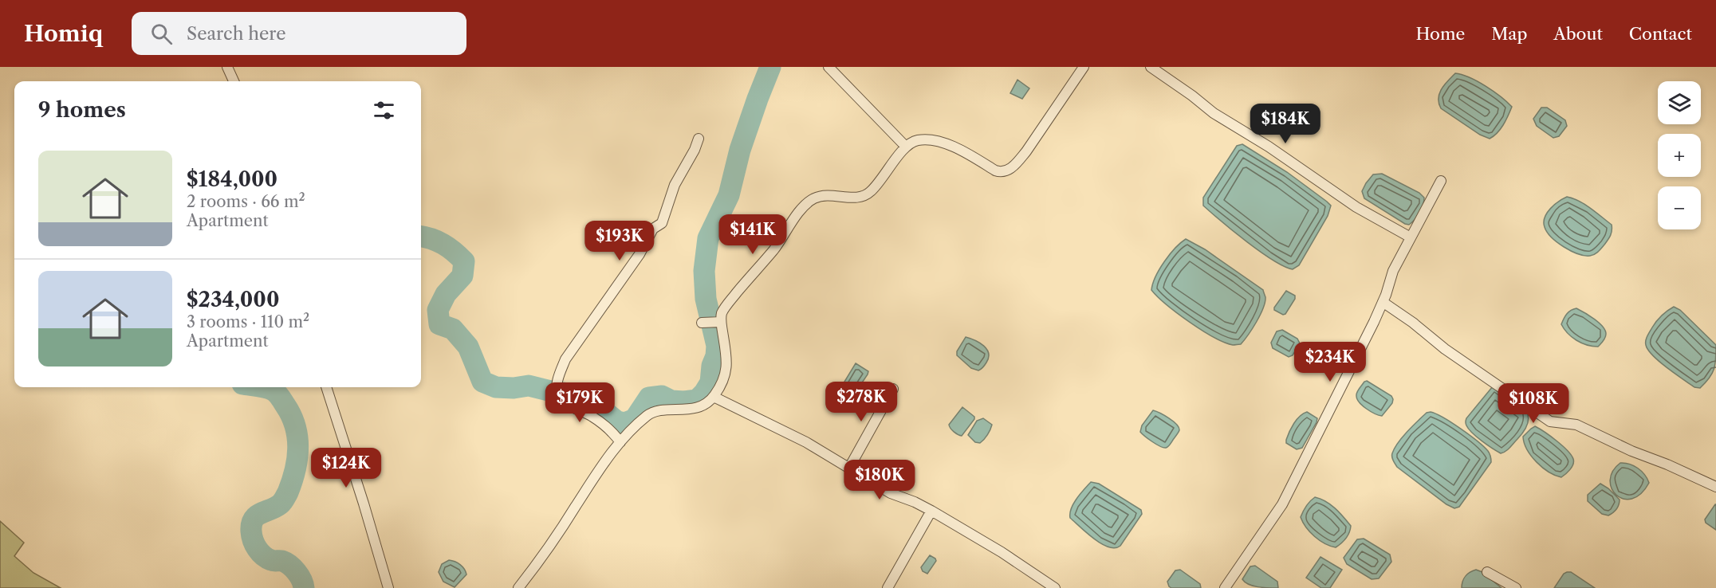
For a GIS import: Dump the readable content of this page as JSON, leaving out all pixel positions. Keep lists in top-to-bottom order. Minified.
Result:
{"page":{"header":"Homiq","search":"Search here","nav":["Home","Map","About","Contact"],"map_buttons":["+","−"],"heading":"9 homes","price":["$184K","$141K","$193K","$234K","$278K","$179K","$108K","$124K","$180K"],"list":[{"name":"$184,000","note":"2 rooms · 66 m² · Apartment"},{"name":"$234,000","note":"3 rooms · 110 m² · Apartment"}]}}
